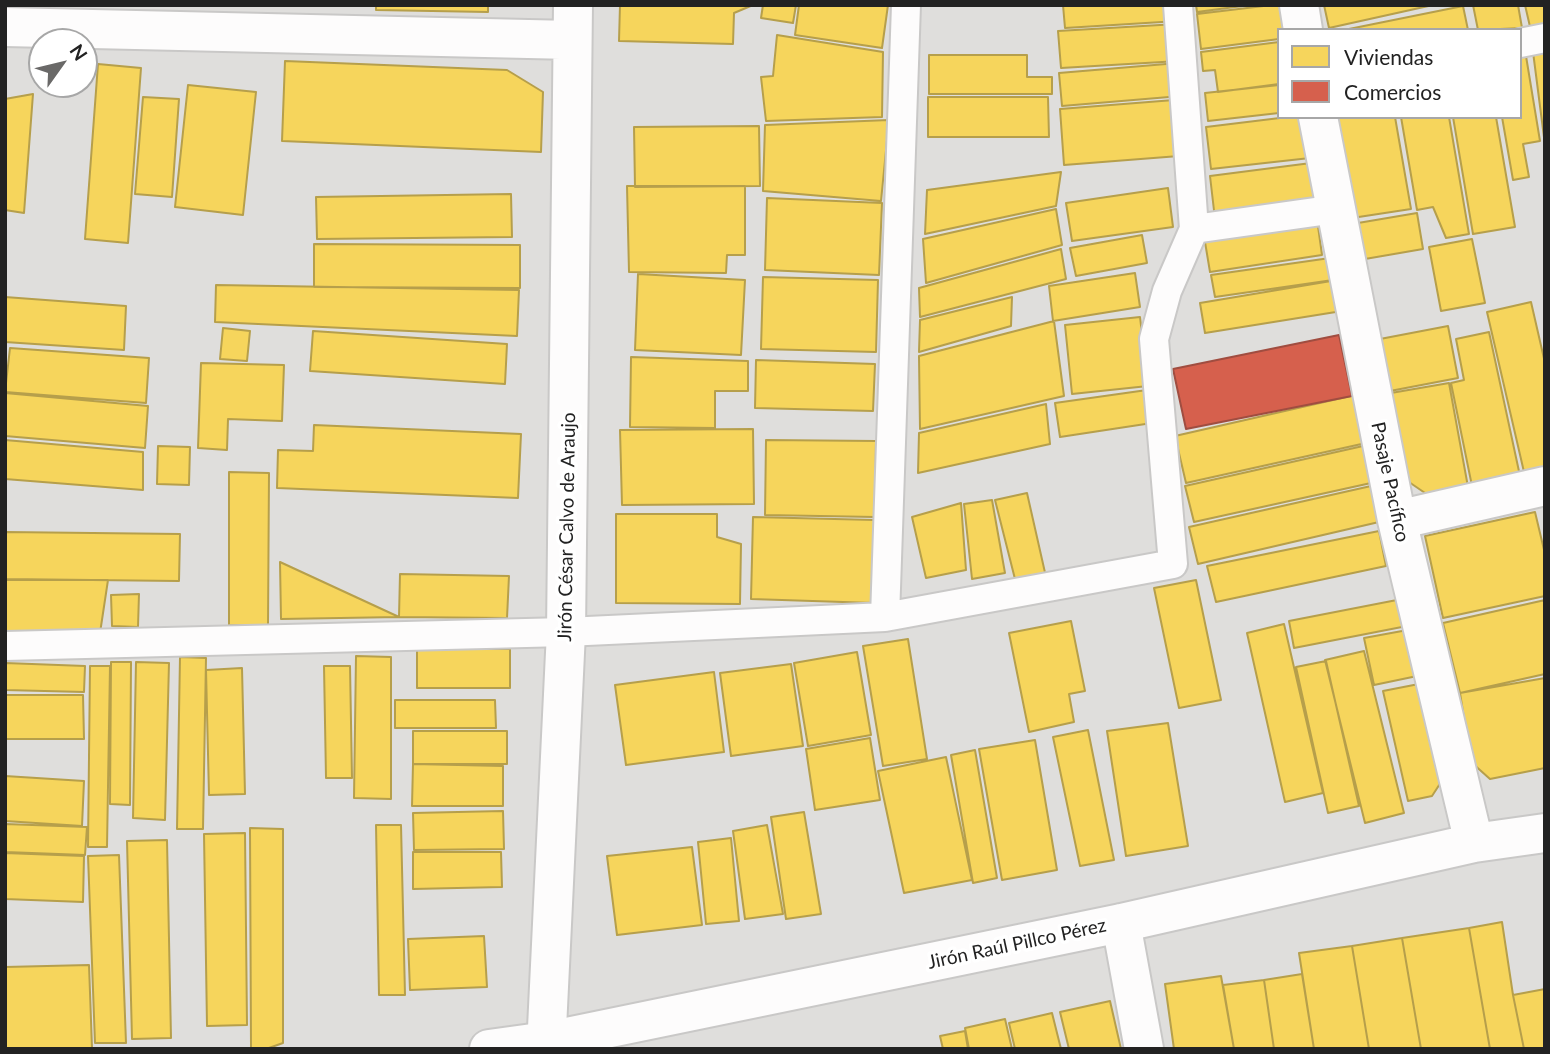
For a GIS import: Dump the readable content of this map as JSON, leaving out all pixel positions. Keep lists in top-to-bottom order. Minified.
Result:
{"streets":{"street":["Pasaje Pacífico","Jirón César Calvo de Araujo","Jirón Raúl Pillco Pérez"]},"crossings":[["Pasaje Pacífico","Jirón Raúl Pillco Pérez"],["Jirón César Calvo de Araujo","Jirón Raúl Pillco Pérez"]],"legend":["Viviendas","Comercios"],"north":"top right"}
